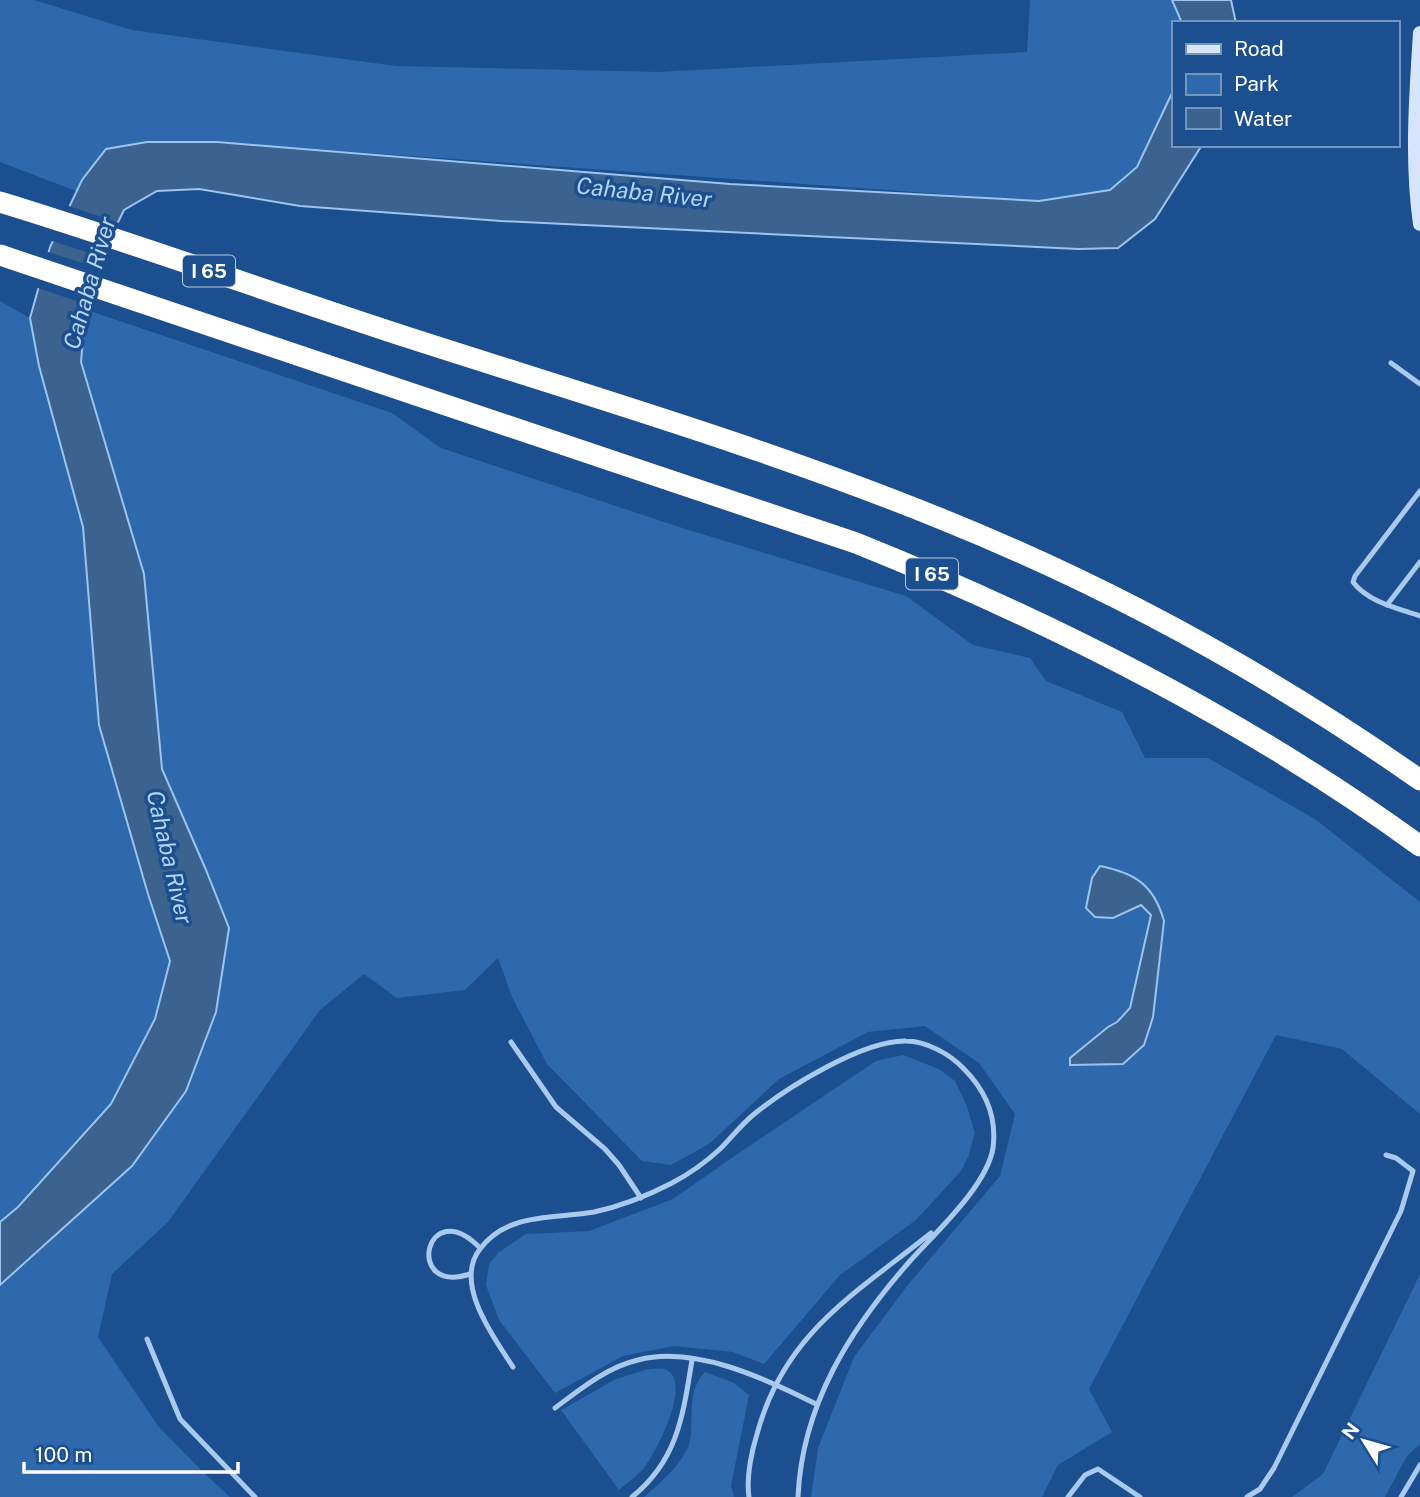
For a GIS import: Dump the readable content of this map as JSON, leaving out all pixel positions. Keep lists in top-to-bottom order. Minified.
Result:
{"streets":{"highway":["I 65"]},"water":["Cahaba River"],"legend":["Road","Park","Water"],"scale_bar":"100 m","north":"top left"}
